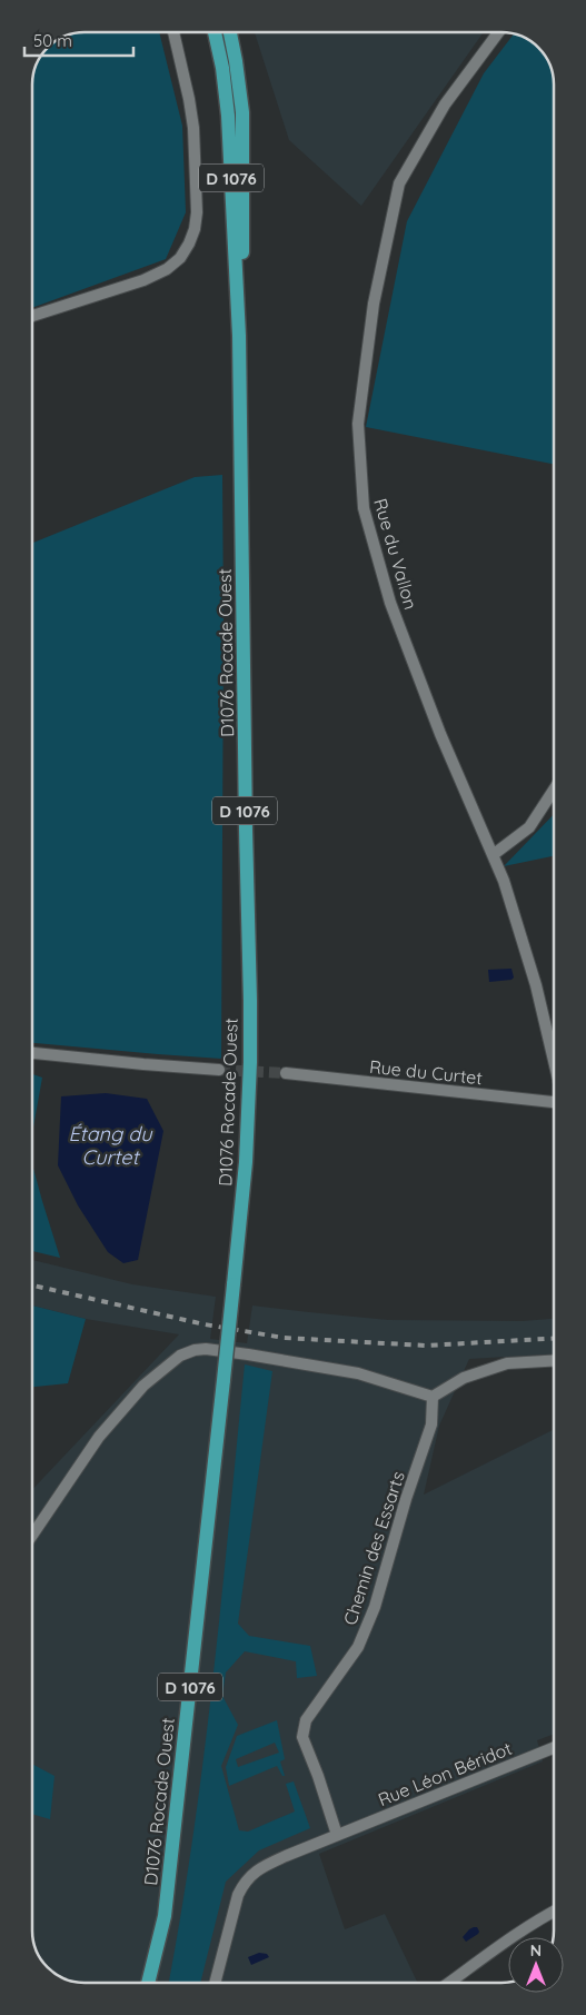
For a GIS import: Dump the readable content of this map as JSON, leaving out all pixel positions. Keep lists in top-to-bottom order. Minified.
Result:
{"streets":{"main road":["D 1076","D1076 Rocade Ouest"],"street":["Rue du Vallon","Rue du Curtet","Chemin des Essarts","Rue Léon Béridot"]},"crossings":[["D 1076","D1076 Rocade Ouest"],["Chemin des Essarts","Rue Léon Béridot"]],"water":["Étang du Curtet"],"scale_bar":"50 m","north":"top"}
